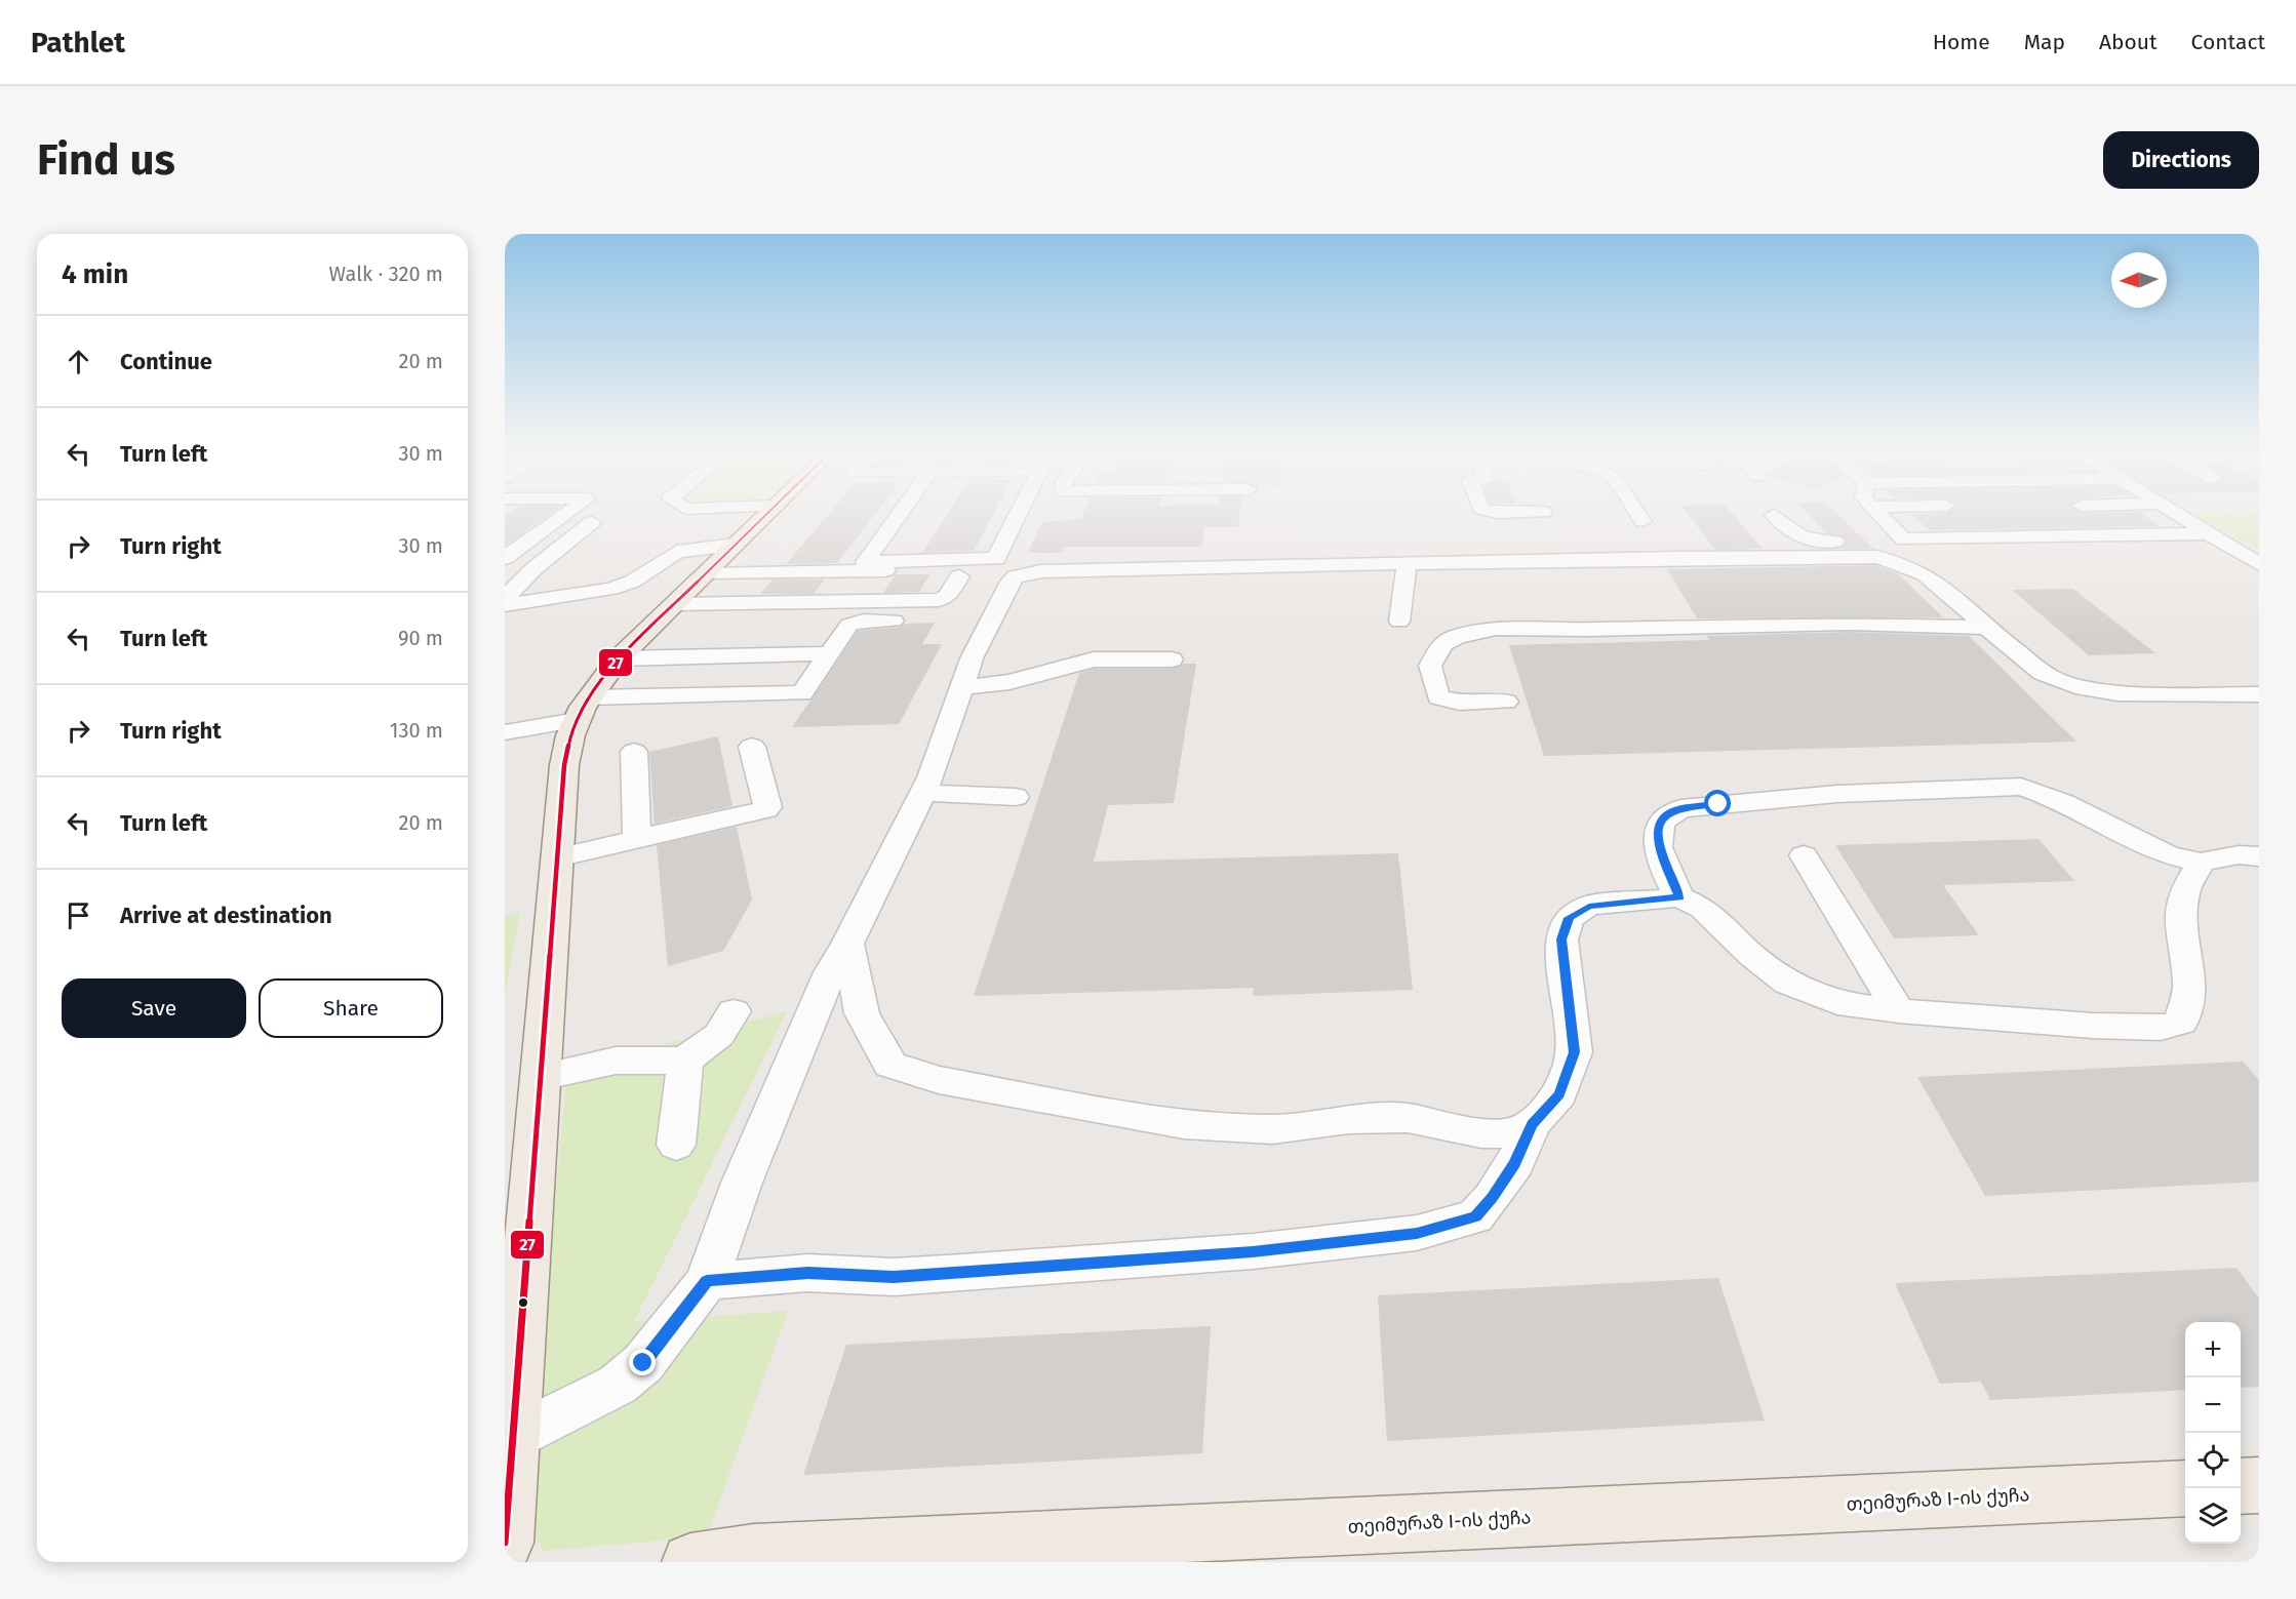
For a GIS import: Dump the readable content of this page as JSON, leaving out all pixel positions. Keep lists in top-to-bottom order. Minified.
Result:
{"streets":{"main road":["თეიმურაზ I-ის ქუჩა"]},"lines":["transit line 27"],"north":"left","page":{"header":"Pathlet","nav":["Home","Map","About","Contact"],"buttons":["Directions",["Save","Share"]],"title":"Find us","heading":["4 min","Walk · 320 m"],"list":[["Continue","20 m"],["Turn left","30 m"],["Turn right","30 m"],["Turn left","90 m"],["Turn right","130 m"],["Turn left","20 m"],"Arrive at destination"],"map_buttons":["+","−"]}}
